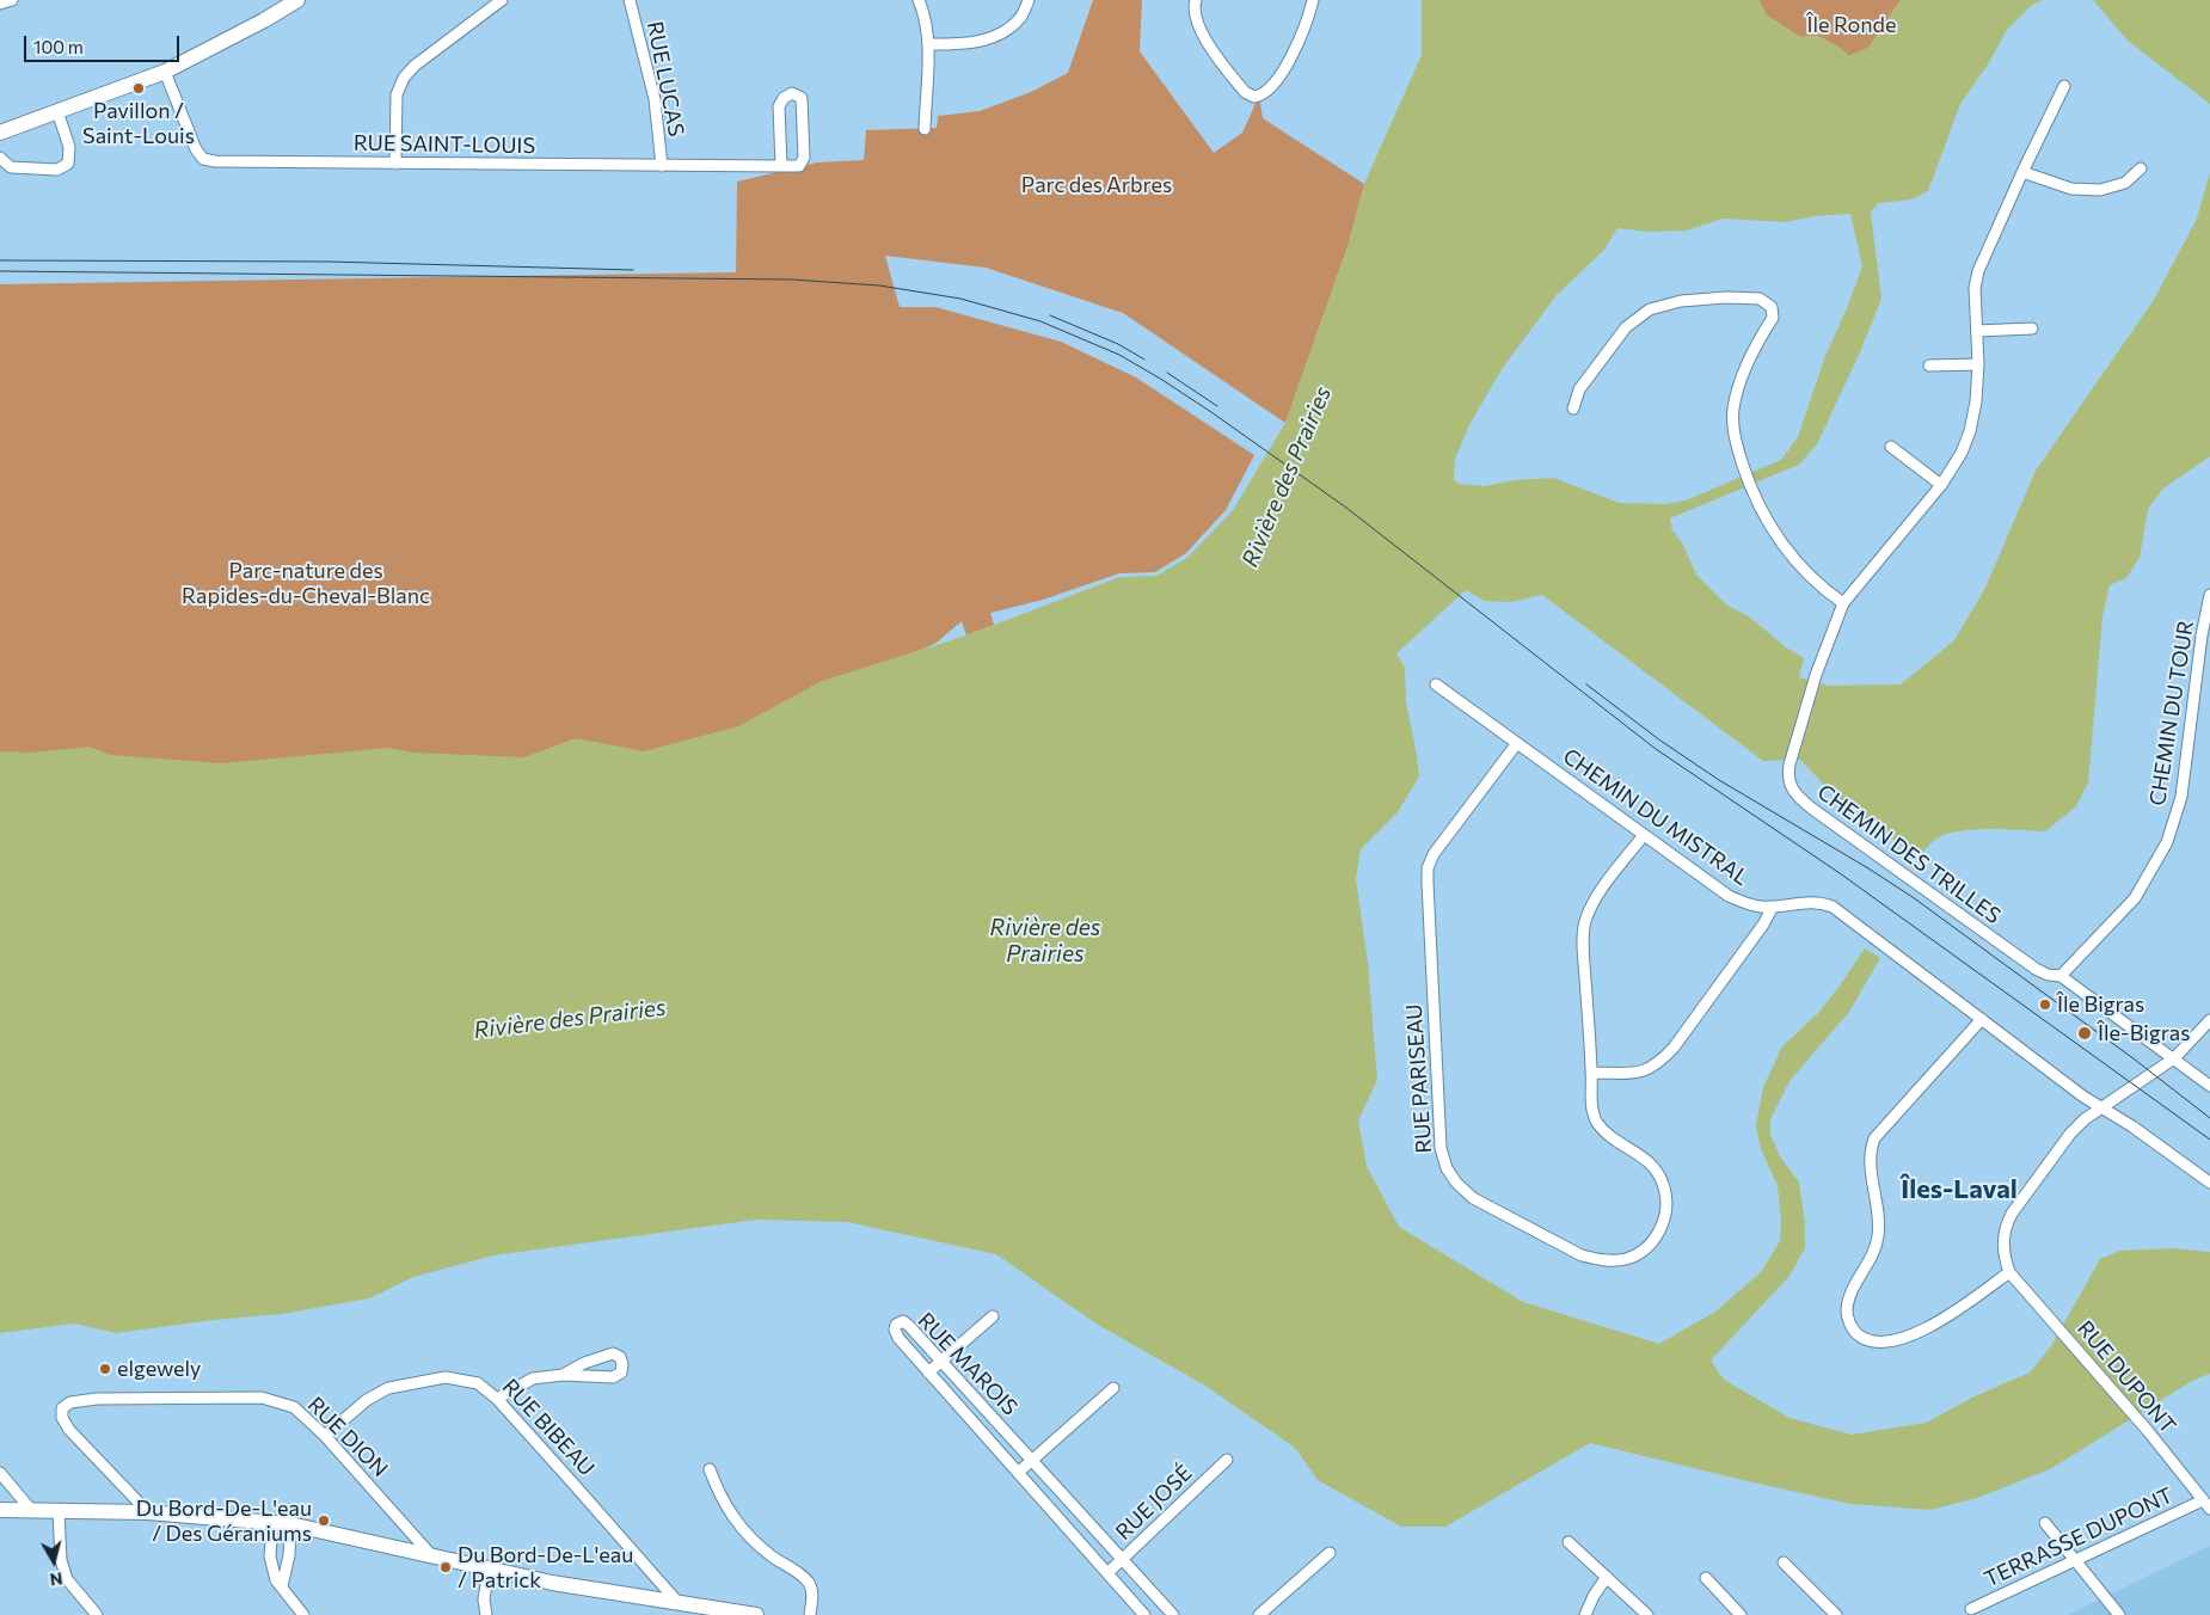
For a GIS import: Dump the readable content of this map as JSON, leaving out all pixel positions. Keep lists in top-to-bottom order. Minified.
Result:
{"streets":{"street":["RUE LUCAS","RUE SAINT-LOUIS","CHEMIN DU TOUR","CHEMIN DU MISTRAL","CHEMIN DES TRILLES","RUE PARISEAU","RUE MAROIS","RUE DUPONT","RUE BIBEAU","RUE DION","RUE JOSÉ","TERRASSE DUPONT"]},"crossings":[["RUE LUCAS","RUE SAINT-LOUIS"],["CHEMIN DU TOUR","CHEMIN DES TRILLES"],["CHEMIN DU MISTRAL","RUE PARISEAU"],["RUE MAROIS","RUE JOSÉ"],["RUE DUPONT","TERRASSE DUPONT"],["RUE BIBEAU","RUE DION"]],"districts":["Îles-Laval"],"water":["Rivière des Prairies"],"parks":["Île Ronde","Parc des Arbres","Parc-nature des Rapides-du-Cheval-Blanc"],"places":["Pavillon / Saint-Louis","Île Bigras","Île-Bigras","elgewely","Du Bord-De-L'eau / Des Géraniums","Du Bord-De-L'eau / Patrick"],"scale_bar":"100 m","north":"bottom"}
